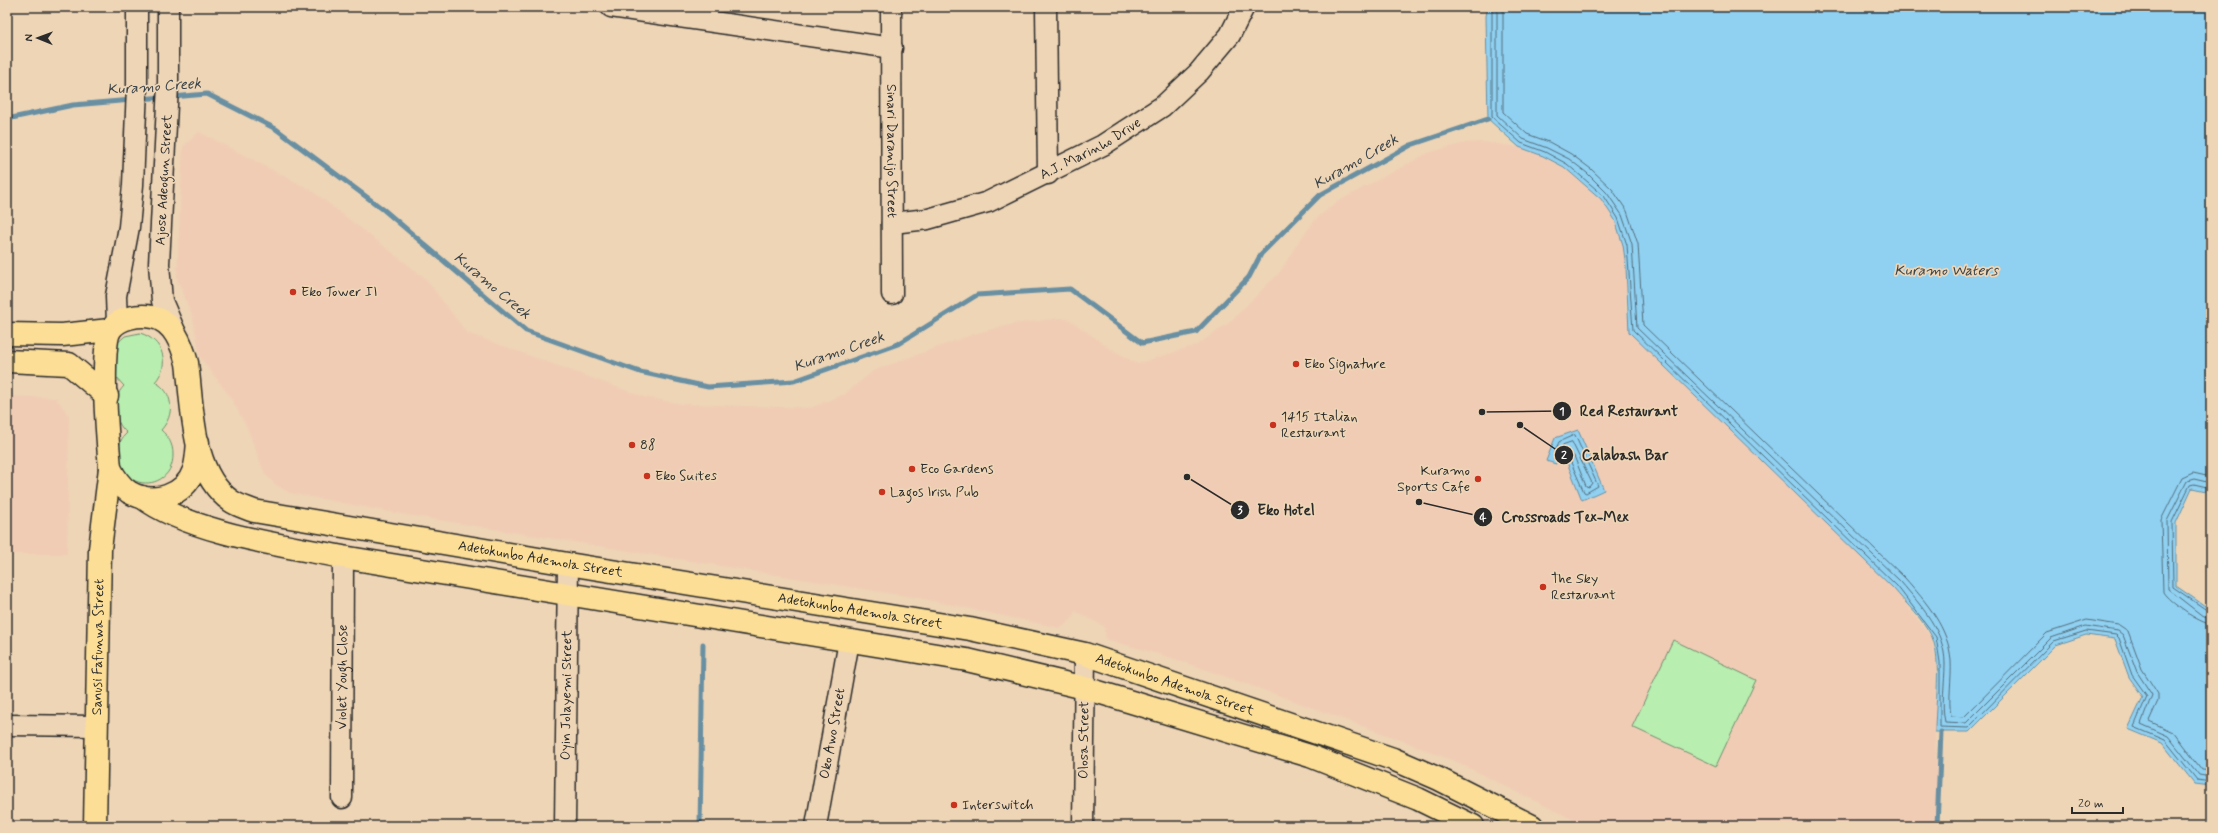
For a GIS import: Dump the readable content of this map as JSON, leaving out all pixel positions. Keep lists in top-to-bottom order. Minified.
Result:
{"streets":{"main road":["Adetokunbo Ademola Street","Sanusi Fafunwa Street"],"street":["A.J. Marinho Drive","Sinari Daranijo Street","Ajose Adeogun Street","Violet Yough Close","Oyin Jolayemi Street","Oko Awo Street","Olosa Street"]},"crossings":[["A.J. Marinho Drive","Sinari Daranijo Street"],["Adetokunbo Ademola Street","Sanusi Fafunwa Street"],["Adetokunbo Ademola Street","Violet Yough Close"],["Adetokunbo Ademola Street","Oyin Jolayemi Street"],["Adetokunbo Ademola Street","Oko Awo Street"],["Adetokunbo Ademola Street","Olosa Street"]],"water":["Kuramo Creek","Kuramo Waters"],"places":["Eko Tower II","Eko Signature","Red Restaurant","1415 Italian Restaurant","Calabash Bar","88","Eco Gardens","Eko Suites","Eko Hotel","Kuramo Sports Cafe","Lagos Irish Pub","Crossroads Tex-Mex","The Sky Restaruant","Interswitch"],"scale_bar":"20 m","north":"left"}
